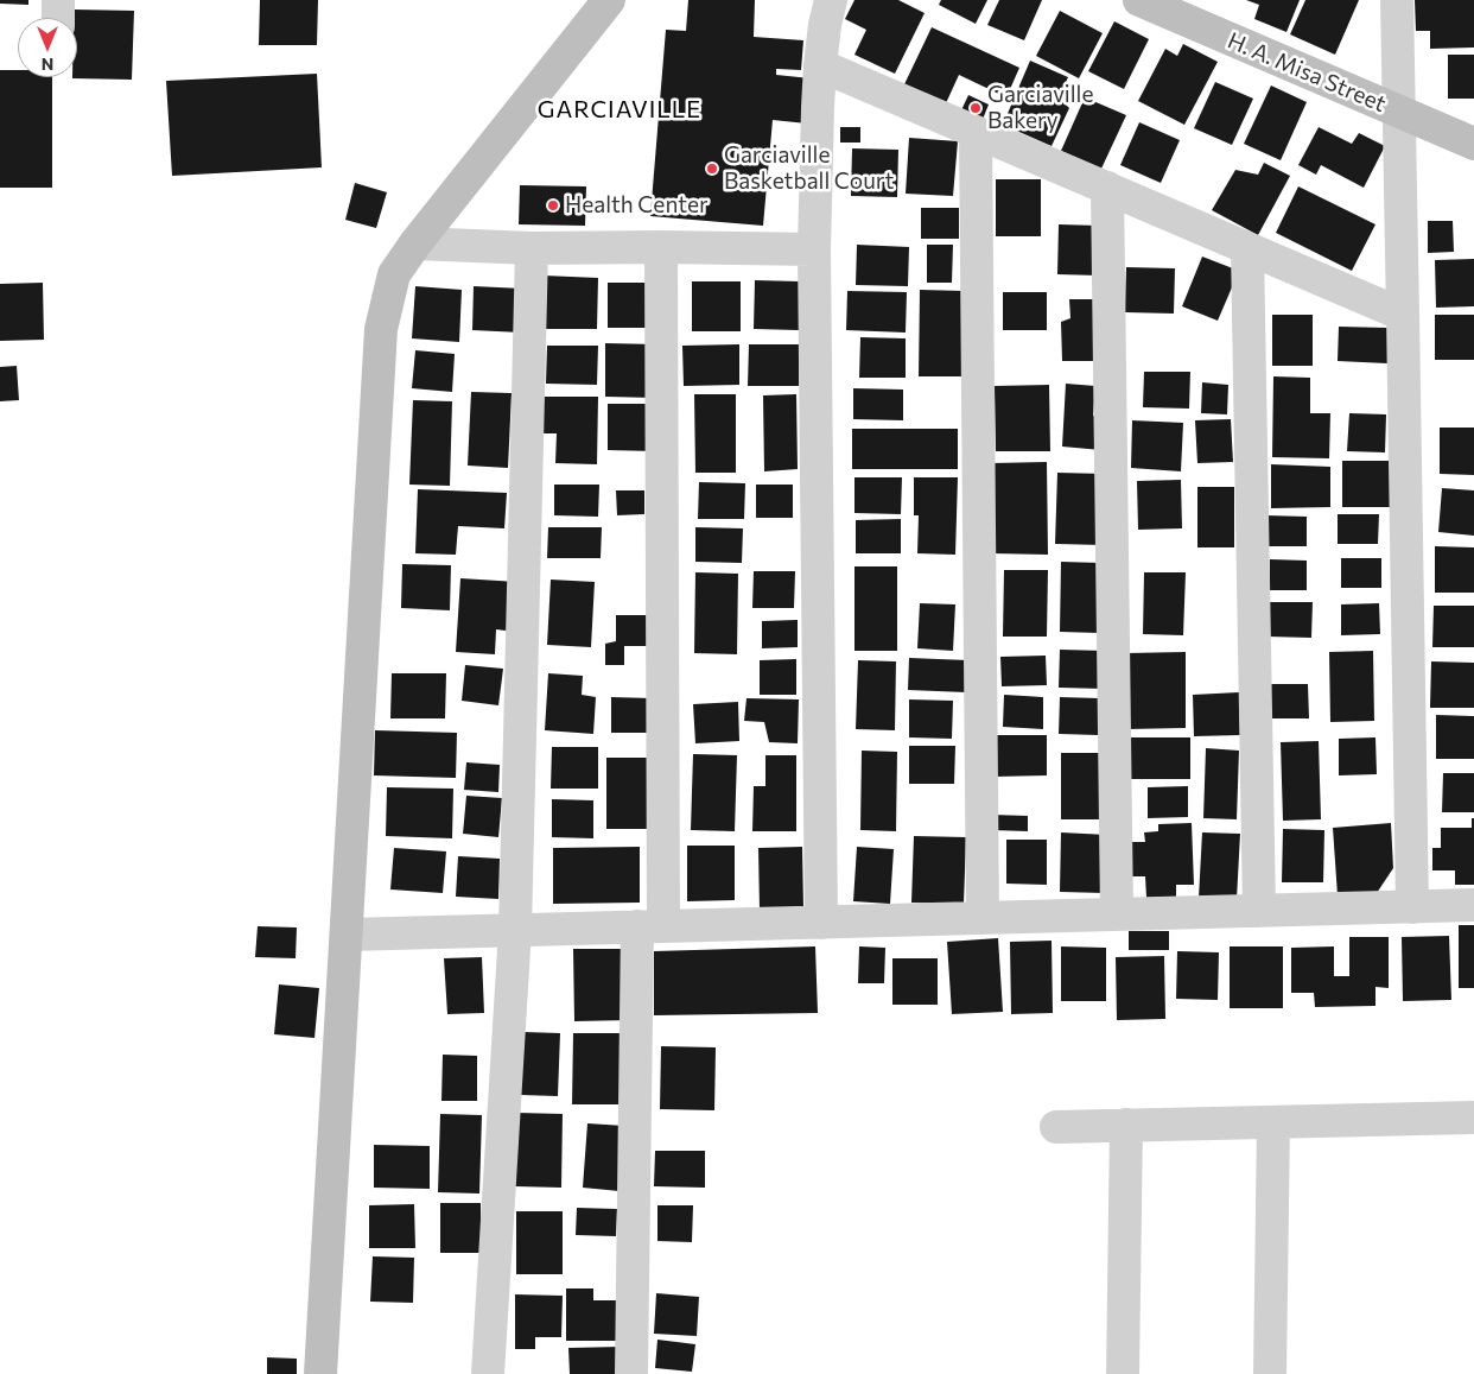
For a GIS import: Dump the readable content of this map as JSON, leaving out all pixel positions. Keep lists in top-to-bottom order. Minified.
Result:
{"streets":{"street":["H. A. Misa Street"]},"districts":["GARCIAVILLE"],"places":["Garciaville Bakery","Garciaville Basketball Court","Health Center"],"north":"bottom"}
